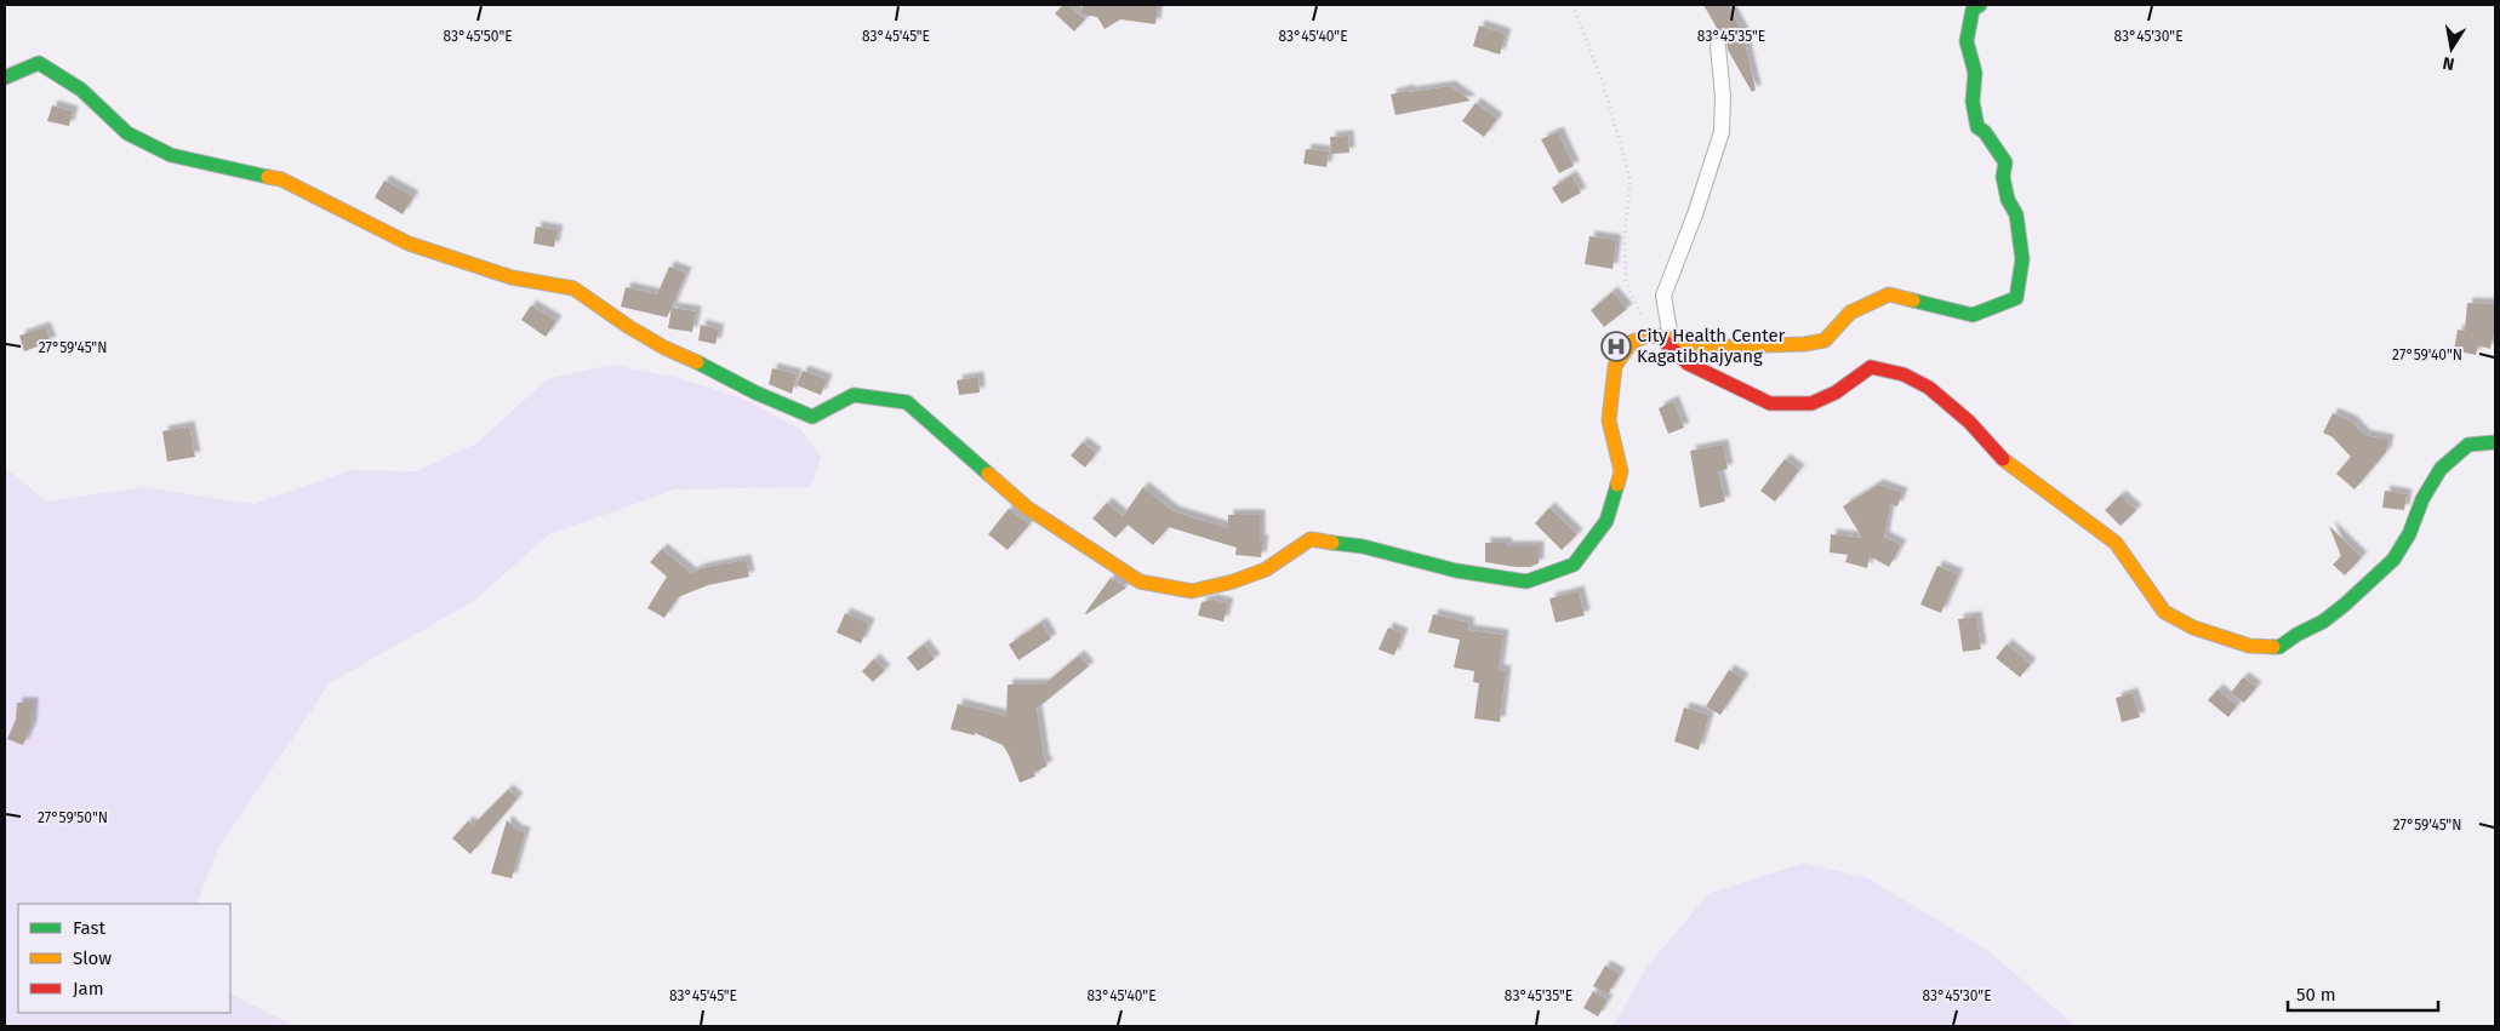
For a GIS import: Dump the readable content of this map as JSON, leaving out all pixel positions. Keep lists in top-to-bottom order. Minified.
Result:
{"places":{"hospital":["City Health Center Kagatibhajyang"]},"legend":["Fast","Slow","Jam"],"scale_bar":"50 m","north":"bottom","coordinates":["83°45'50\"E","83°45'45\"E","83°45'40\"E","83°45'35\"E","83°45'30\"E","27°59'45\"N","27°59'40\"N","27°59'50\"N"]}
